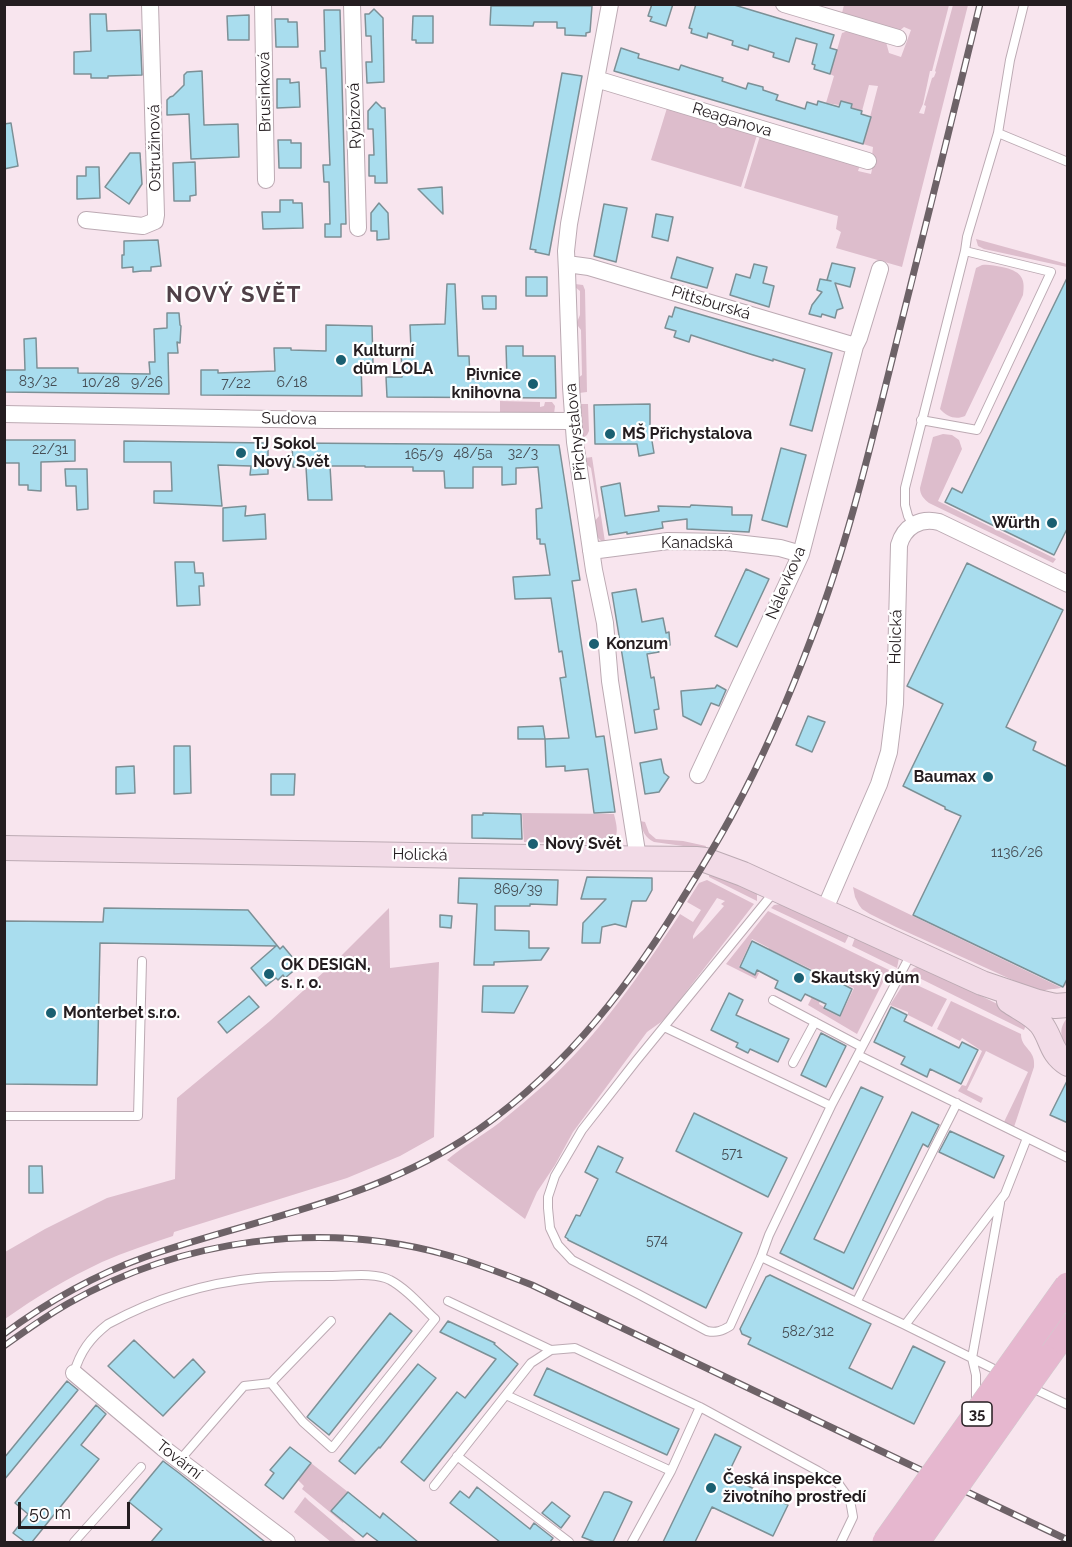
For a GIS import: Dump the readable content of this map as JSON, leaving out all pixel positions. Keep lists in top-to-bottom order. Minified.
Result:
{"streets":{"main road":["35"],"street":["Brusinková","Rybízová","Reaganova","Ostružinová","Pittsburská","Sudova","Přichystalova","Kanadská","Nálevkova","Holická","Tovární"]},"crossings":[["Reaganova","Přichystalova"],["Pittsburská","Přichystalova"],["Pittsburská","Nálevkova"],["Sudova","Přichystalova"],["Přichystalova","Kanadská"],["Přichystalova","Holická"],["Kanadská","Nálevkova"]],"districts":["NOVÝ SVĚT"],"places":["Kulturní dům LOLA","Pivnice knihovna","MŠ Přichystalova","TJ Sokol Nový Svět","Würth","Konzum","Baumax","Nový Svět","OK DESIGN, s. r. o.","Skautský dům","Monterbet s.r.o.","Česká inspekce životního prostředí"],"house_numbers":["83/32","10/28","9/26","6/18","7/22","22/31","48/5a","32/3","165/9","1136/26","869/39","571","574","582/312"],"scale_bar":"50 m"}
